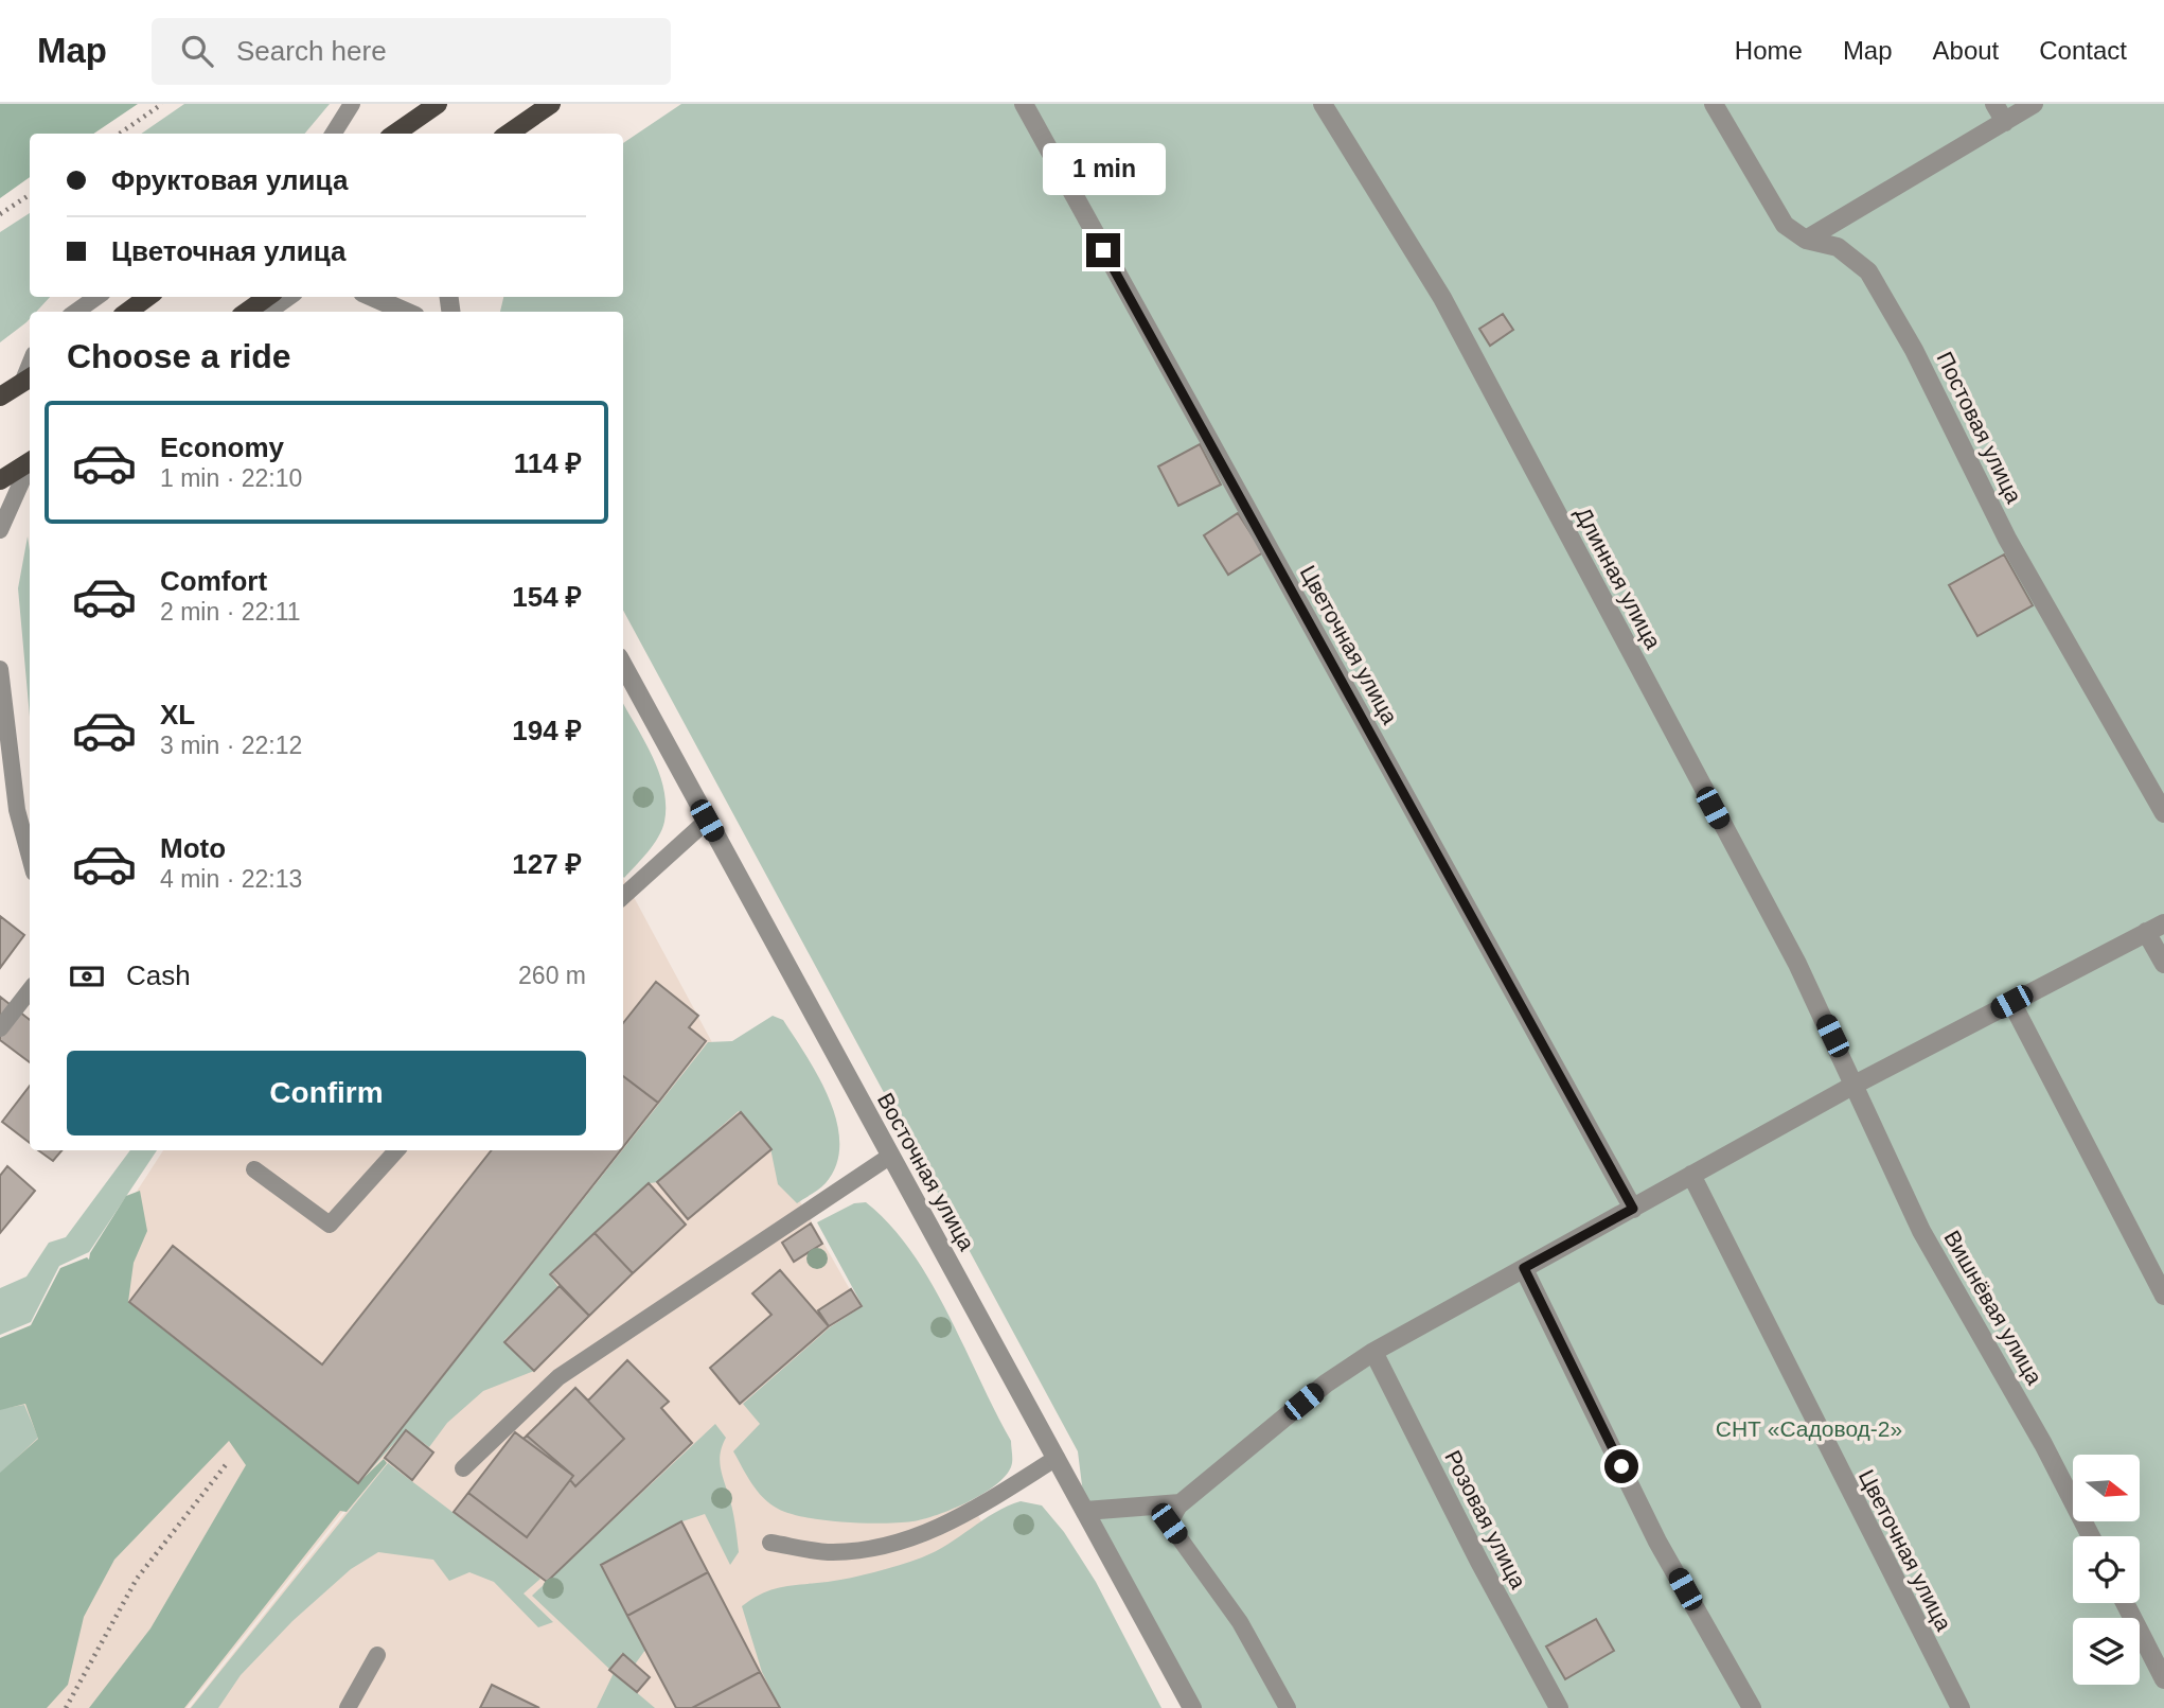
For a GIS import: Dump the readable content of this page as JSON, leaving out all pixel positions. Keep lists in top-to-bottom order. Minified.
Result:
{"streets":{"street":["Постовая улица","Длинная улица","Цветочная улица","Восточная улица","Вишнёвая улица","Розовая улица"]},"crossings":[["Длинная улица","Вишнёвая улица"]],"parks":["СНТ «Садовод-2»"],"north":"right","page":{"header":"Map","search":"Search here","nav":["Home","Map","About","Contact"],"banner":["Фруктовая улица","Цветочная улица"],"bubble":"1 min","heading":"Choose a ride","list":[{"name":"Economy","note":"1 min · 22:10","value":"114 ₽"},{"name":"Comfort","note":"2 min · 22:11","value":"154 ₽"},{"name":"XL","note":"3 min · 22:12","value":"194 ₽"},{"name":"Moto","note":"4 min · 22:13","value":"127 ₽"}],"pay":["Cash","260 m"],"buttons":"Confirm"}}
